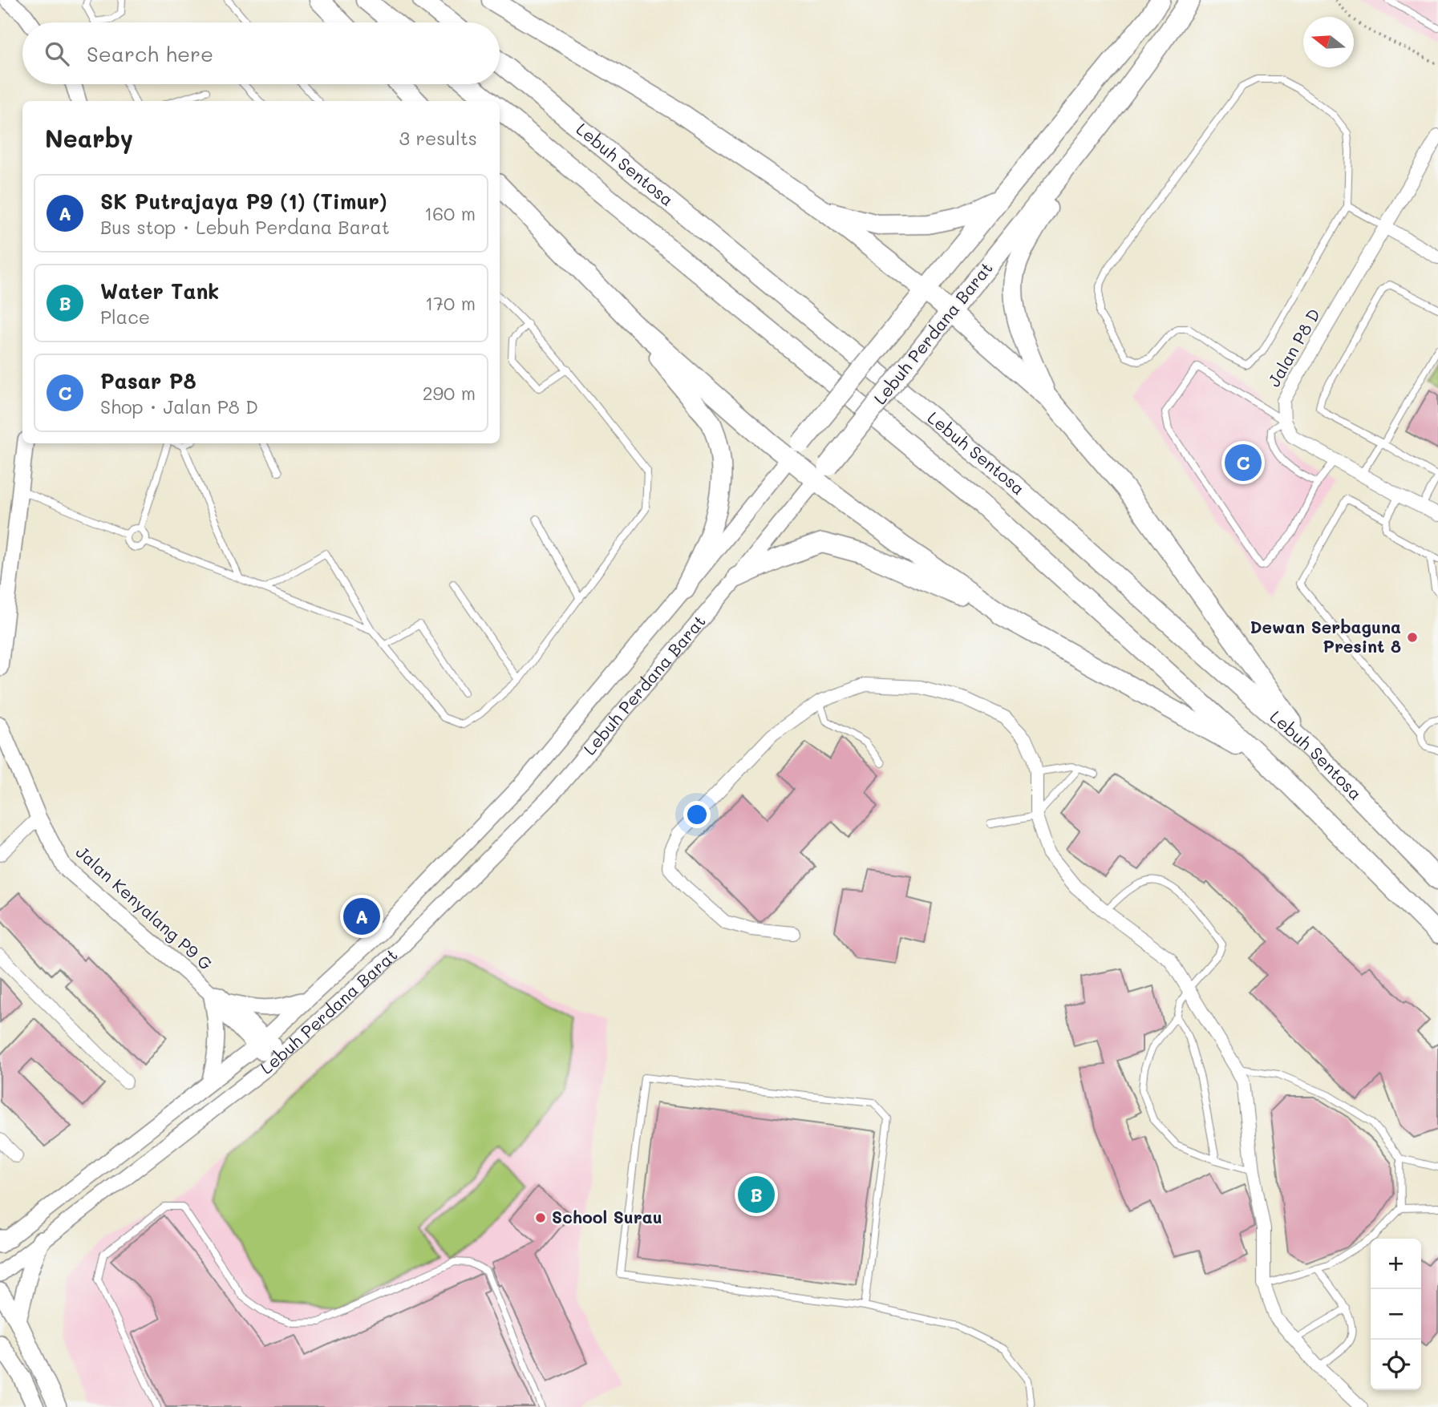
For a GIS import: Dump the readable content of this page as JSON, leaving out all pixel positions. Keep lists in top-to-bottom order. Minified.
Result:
{"streets":{"main road":["Lebuh Sentosa","Lebuh Perdana Barat"],"street":["Jalan P8 D","Jalan Kenyalang P9 G"]},"crossings":[["Lebuh Perdana Barat","Jalan Kenyalang P9 G"]],"places":["Dewan Serbaguna Presint 8","School Surau"],"north":"left","page":{"search":"Search here","heading":["Nearby","3 results"],"list":[{"mark":"A","name":"SK Putrajaya P9 (1) (Timur)","note":"Bus stop · Lebuh Perdana Barat","value":"160 m"},{"mark":"B","name":"Water Tank","note":"Place","value":"170 m"},{"mark":"C","name":"Pasar P8","note":"Shop · Jalan P8 D","value":"290 m"}],"pins":["C","A","B"],"map_buttons":["+","−"]}}
